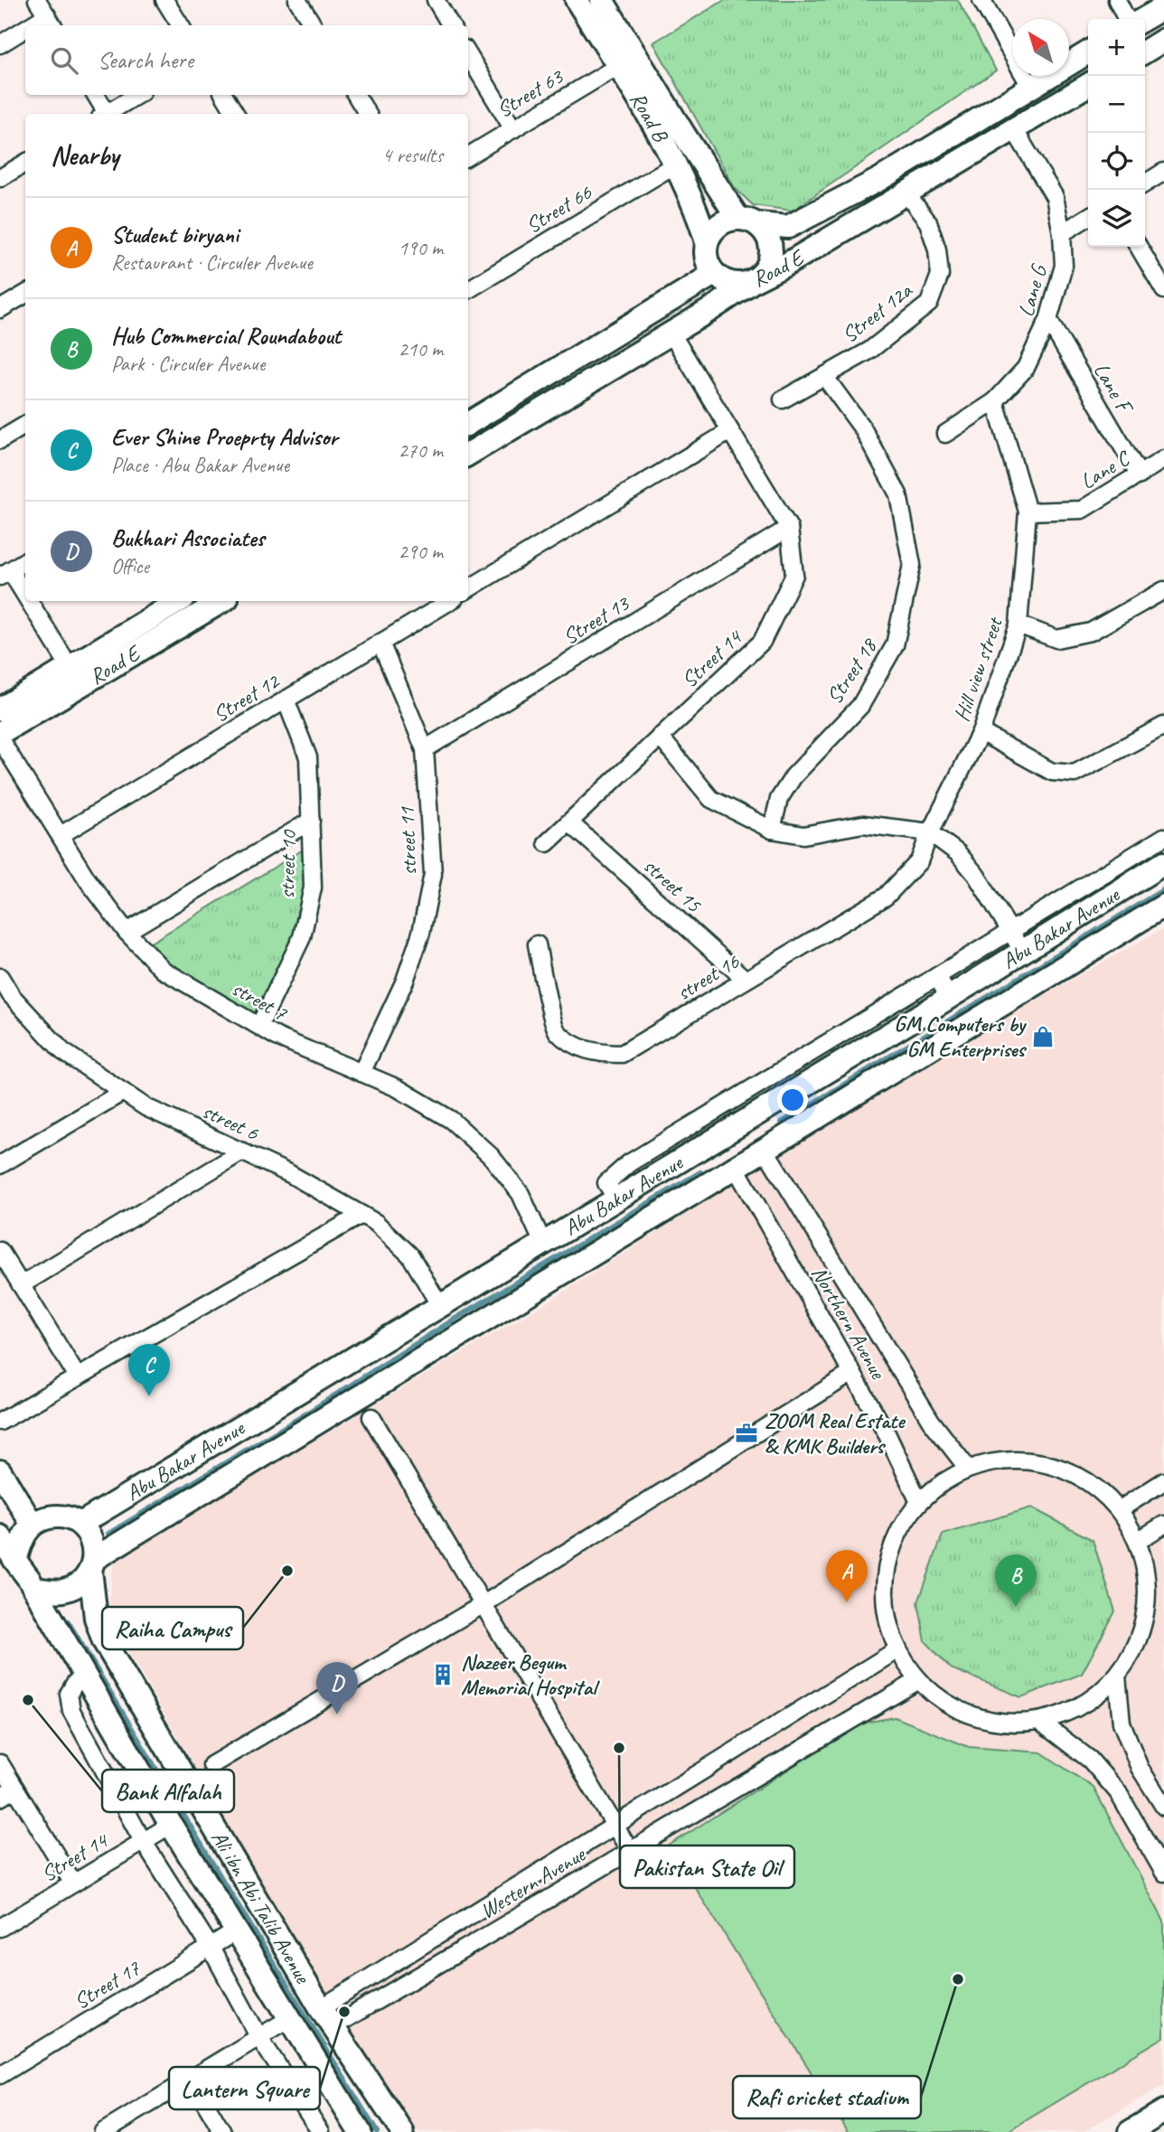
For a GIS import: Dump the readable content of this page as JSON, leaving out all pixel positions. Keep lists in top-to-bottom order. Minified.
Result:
{"streets":{"main road":["Road B","Road E","Abu Bakar Avenue","Ali ibn Abi Talib Avenue"],"street":["Street 63","Street 66","Lane G","Street 12a","Lane F","Lane C","Street 13","Street 14","Hill view street","Street 18","Street 12","street 11","street 10","street 15","street 16","street 7","street 6","Northern Avenue","Western Avenue","Street 17"]},"crossings":[["Street 63","Road B"],["Road B","Street 66"],["Road B","Road E"],["Road E","Lane G"],["Road E","Street 12a"],["Road E","Street 14"],["Lane G","Lane F"],["Lane G","Hill view street"],["Street 12a","Street 18"],["Lane F","Lane C"],["Lane C","Hill view street"],["Street 13","Street 14"],["Street 13","street 11"],["Street 14","street 15"],["Street 14","Ali ibn Abi Talib Avenue"],["Hill view street","street 16"],["Street 12","street 11"],["Street 12","street 10"],["Street 12","street 7"],["street 11","street 7"],["street 10","street 7"],["street 15","street 16"],["Abu Bakar Avenue","street 7"],["Abu Bakar Avenue","street 6"],["Abu Bakar Avenue","Northern Avenue"],["Abu Bakar Avenue","Ali ibn Abi Talib Avenue"],["Western Avenue","Ali ibn Abi Talib Avenue"],["Ali ibn Abi Talib Avenue","Street 17"]],"places":{"shop":["GM Computers by GM Enterprises"],"office":["ZOOM Real Estate & KMK Builders"],"other":["Raiha Campus","Bank Alfalah","Pakistan State Oil","Rafi cricket stadium","Lantern Square"],"building":["Nazeer Begum Memorial Hospital"]},"north":"top left","page":{"map_buttons":["+","−"],"search":"Search here","heading":["Nearby","4 results"],"list":[{"mark":"A","name":"Student biryani","note":"Restaurant · Circuler Avenue","value":"190 m"},{"mark":"B","name":"Hub Commercial Roundabout","note":"Park · Circuler Avenue","value":"210 m"},{"mark":"C","name":"Ever Shine Proeprty Advisor","note":"Place · Abu Bakar Avenue","value":"270 m"},{"mark":"D","name":"Bukhari Associates","note":"Office","value":"290 m"}],"pins":["C","A","B","D"]}}
